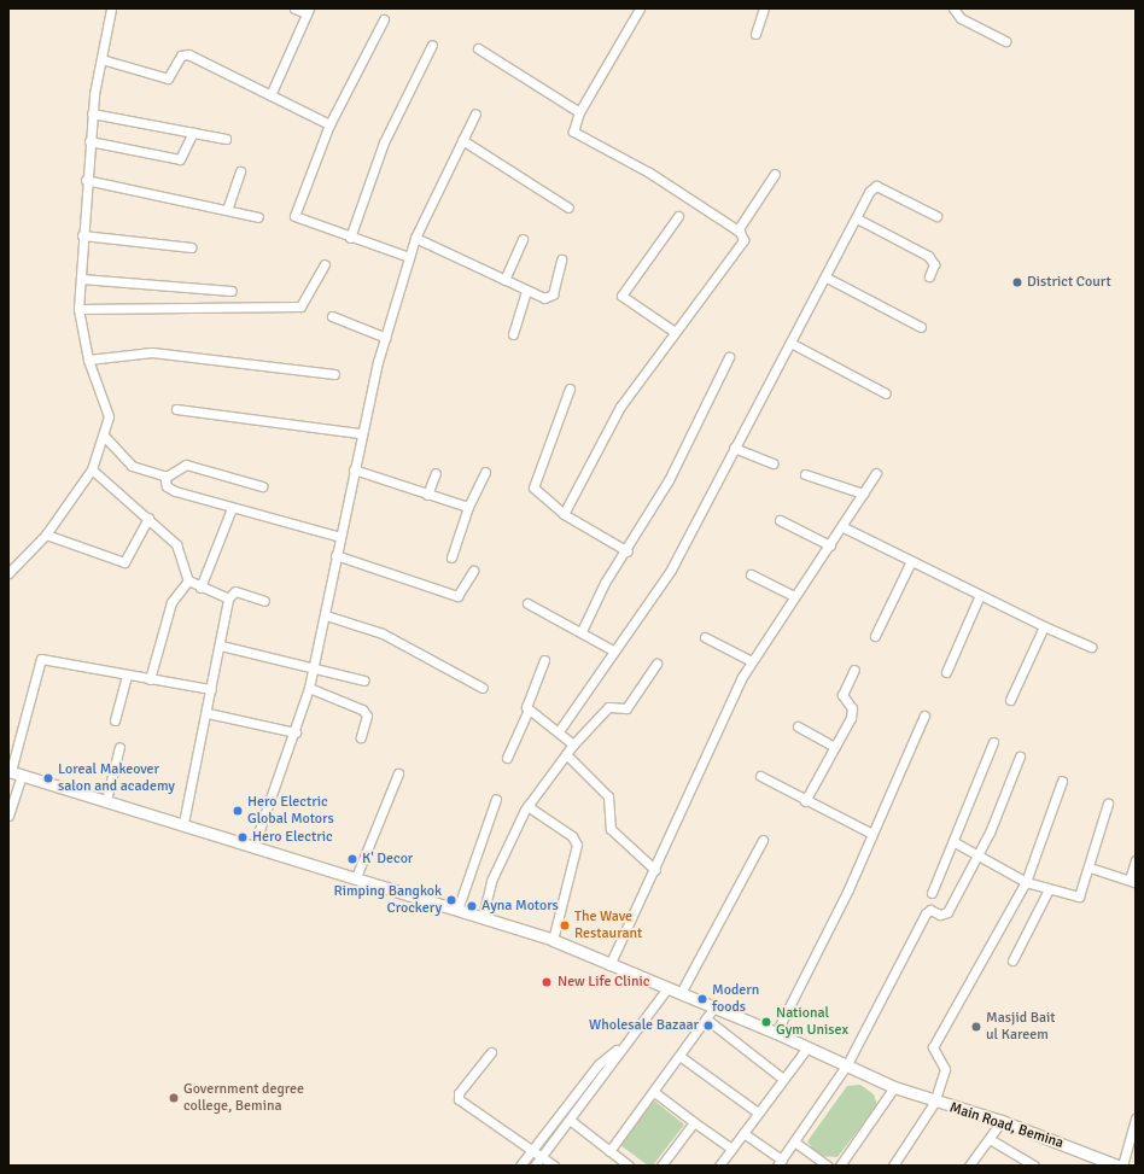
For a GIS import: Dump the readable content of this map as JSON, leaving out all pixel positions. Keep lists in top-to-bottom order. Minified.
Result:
{"streets":{"main road":["Main Road, Bemina"]},"places":["District Court","Loreal Makeover salon and academy","Hero Electric Global Motors","Hero Electric","K' Decor","Rimping Bangkok Crockery","Ayna Motors","The Wave Restaurant","New Life Clinic","Modern foods","National Gym Unisex","Wholesale Bazaar","Masjid Bait ul Kareem","Government degree college, Bemina"]}
